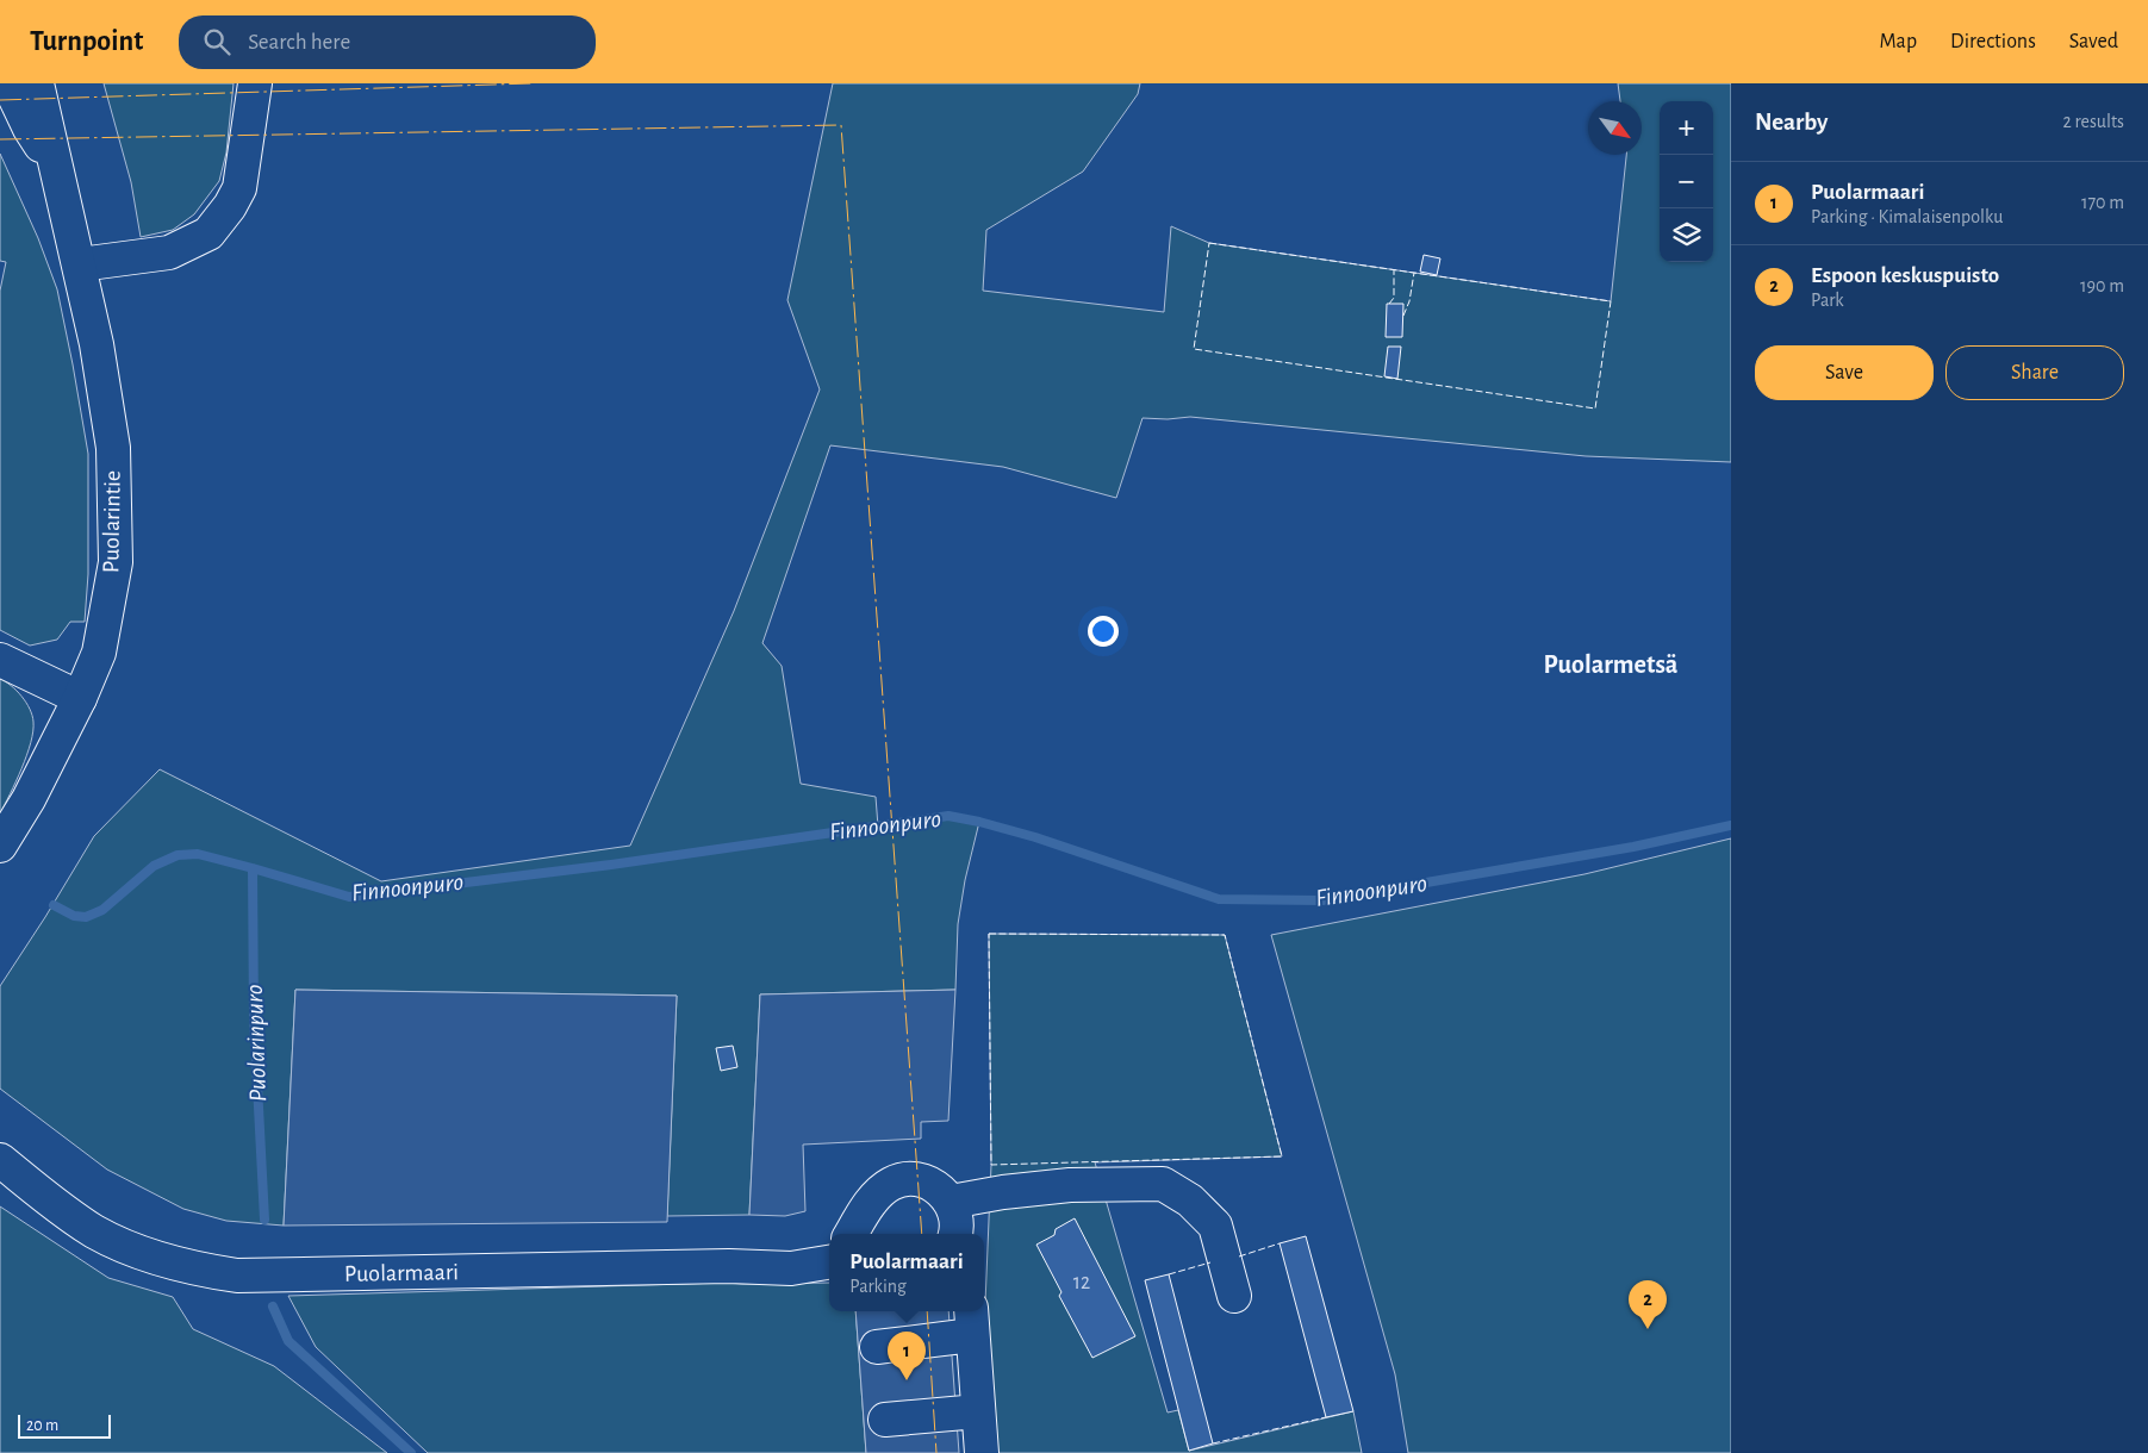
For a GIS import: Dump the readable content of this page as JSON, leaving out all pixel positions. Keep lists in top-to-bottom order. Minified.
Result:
{"streets":{"street":["Puolarintie","Puolarmaari"]},"districts":["Puolarmetsä"],"water":["Finnoonpuro","Puolarinpuro"],"house_numbers":["12"],"scale_bar":"20 m","north":"bottom right","page":{"header":"Turnpoint","search":"Search here","nav":["Map","Directions","Saved"],"heading":["Nearby","2 results"],"map_buttons":["+","−"],"list":[{"mark":"1","name":"Puolarmaari","note":"Parking · Kimalaisenpolku","value":"170 m"},{"mark":"2","name":"Espoon keskuspuisto","note":"Park","value":"190 m"}],"buttons":["Save","Share"],"popup":["Puolarmaari","Parking"],"pins":["2","1"],"scale":"20 m"}}
